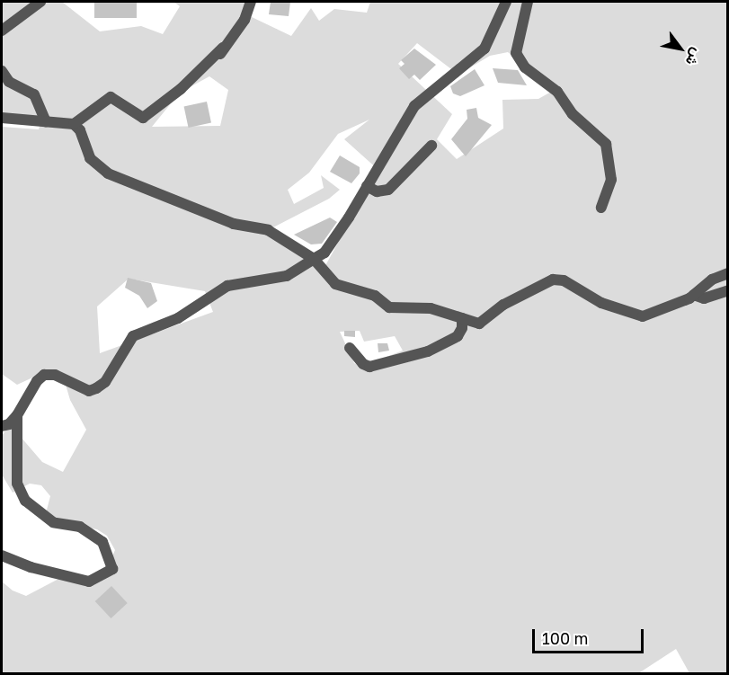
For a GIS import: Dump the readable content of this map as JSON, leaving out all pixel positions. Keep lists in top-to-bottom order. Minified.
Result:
{"scale_bar":"100 m","north":"bottom right"}
